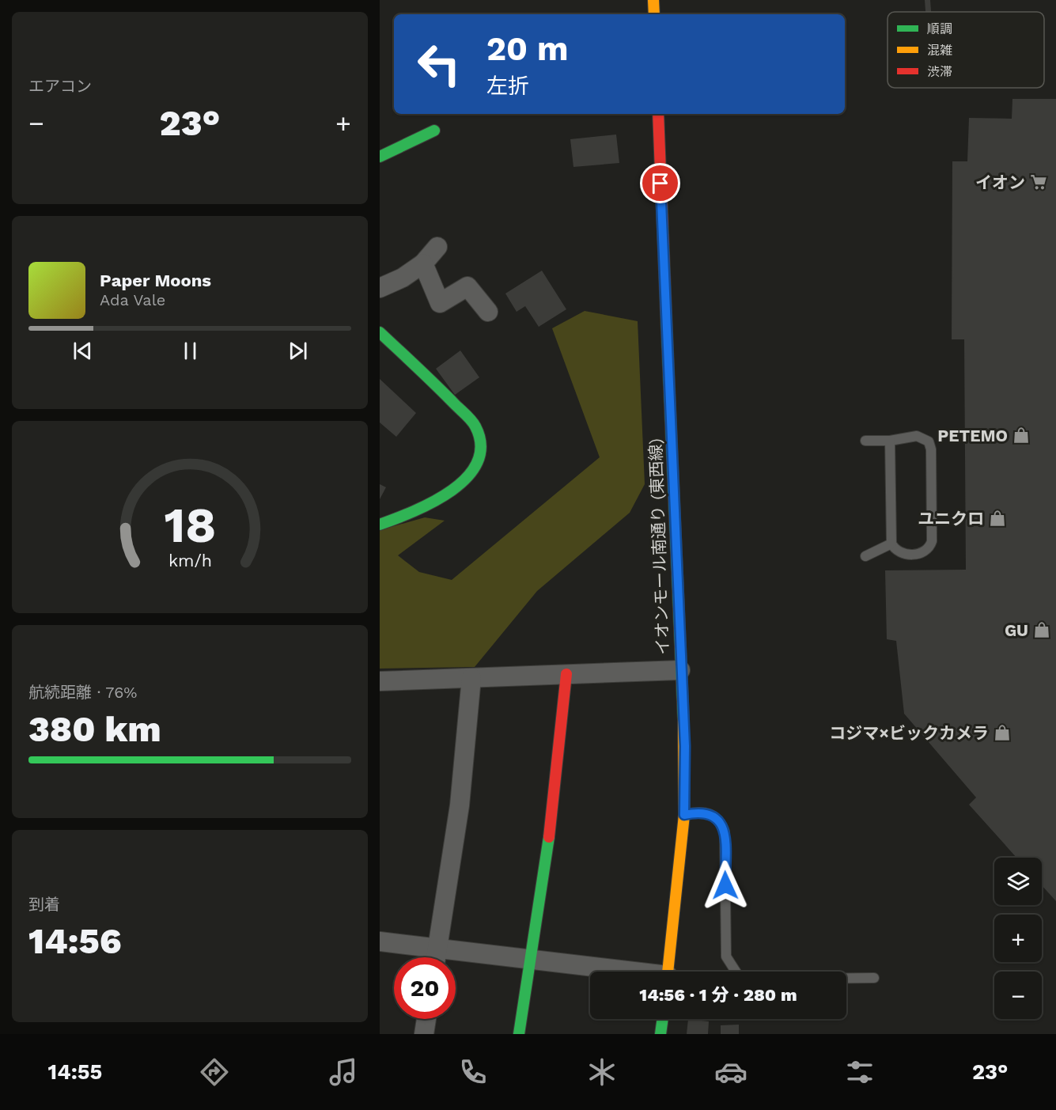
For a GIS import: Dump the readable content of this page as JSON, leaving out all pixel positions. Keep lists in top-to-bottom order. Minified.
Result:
{"streets":{"street":["イオンモール南通り (東西線)"]},"places":{"supermarket":["イオン"],"shop":["PETEMO","ユニクロ","GU","コジマ×ビックカメラ"]},"legend":["順調","混雑","渋滞"],"page":{"tile":["エアコン",["航続距離 · 76%","380 km"],["到着","14:56"]],"turn":["20 m","左折"],"heat":["−","23°","+"],"song":["Paper Moons","Ada Vale"],"map_buttons":["+","−"],"limit":"20","trip":"14:56 · 1 分 · 280 m","tabs":["14:55","23°"],"gauge":["18","km/h"]}}
